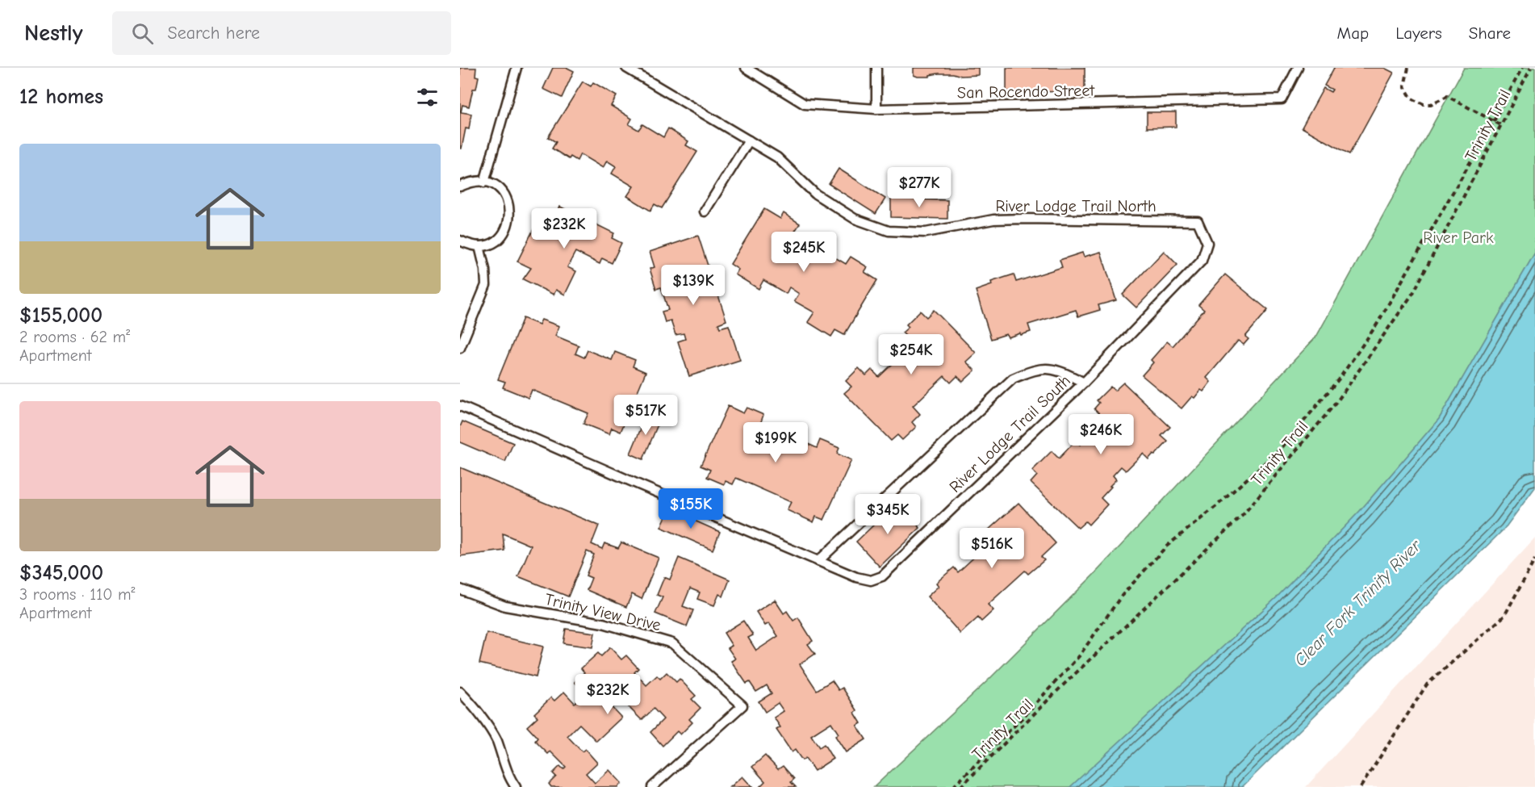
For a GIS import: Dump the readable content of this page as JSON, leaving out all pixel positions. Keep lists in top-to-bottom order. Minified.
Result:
{"streets":{"lane":["San Rocendo Street","River Lodge Trail North","River Lodge Trail South","Trinity View Drive"],"path":["Trinity Trail"]},"crossings":[["River Lodge Trail North","River Lodge Trail South"]],"water":["Clear Fork Trinity River"],"parks":["River Park"],"page":{"header":"Nestly","search":"Search here","nav":["Map","Layers","Share"],"heading":"12 homes","list":[{"name":"$155,000","note":"2 rooms · 62 m² · Apartment"},{"name":"$345,000","note":"3 rooms · 110 m² · Apartment"}],"price":["$277K","$232K","$245K","$139K","$254K","$517K","$246K","$199K","$155K","$345K","$516K","$232K"]}}
